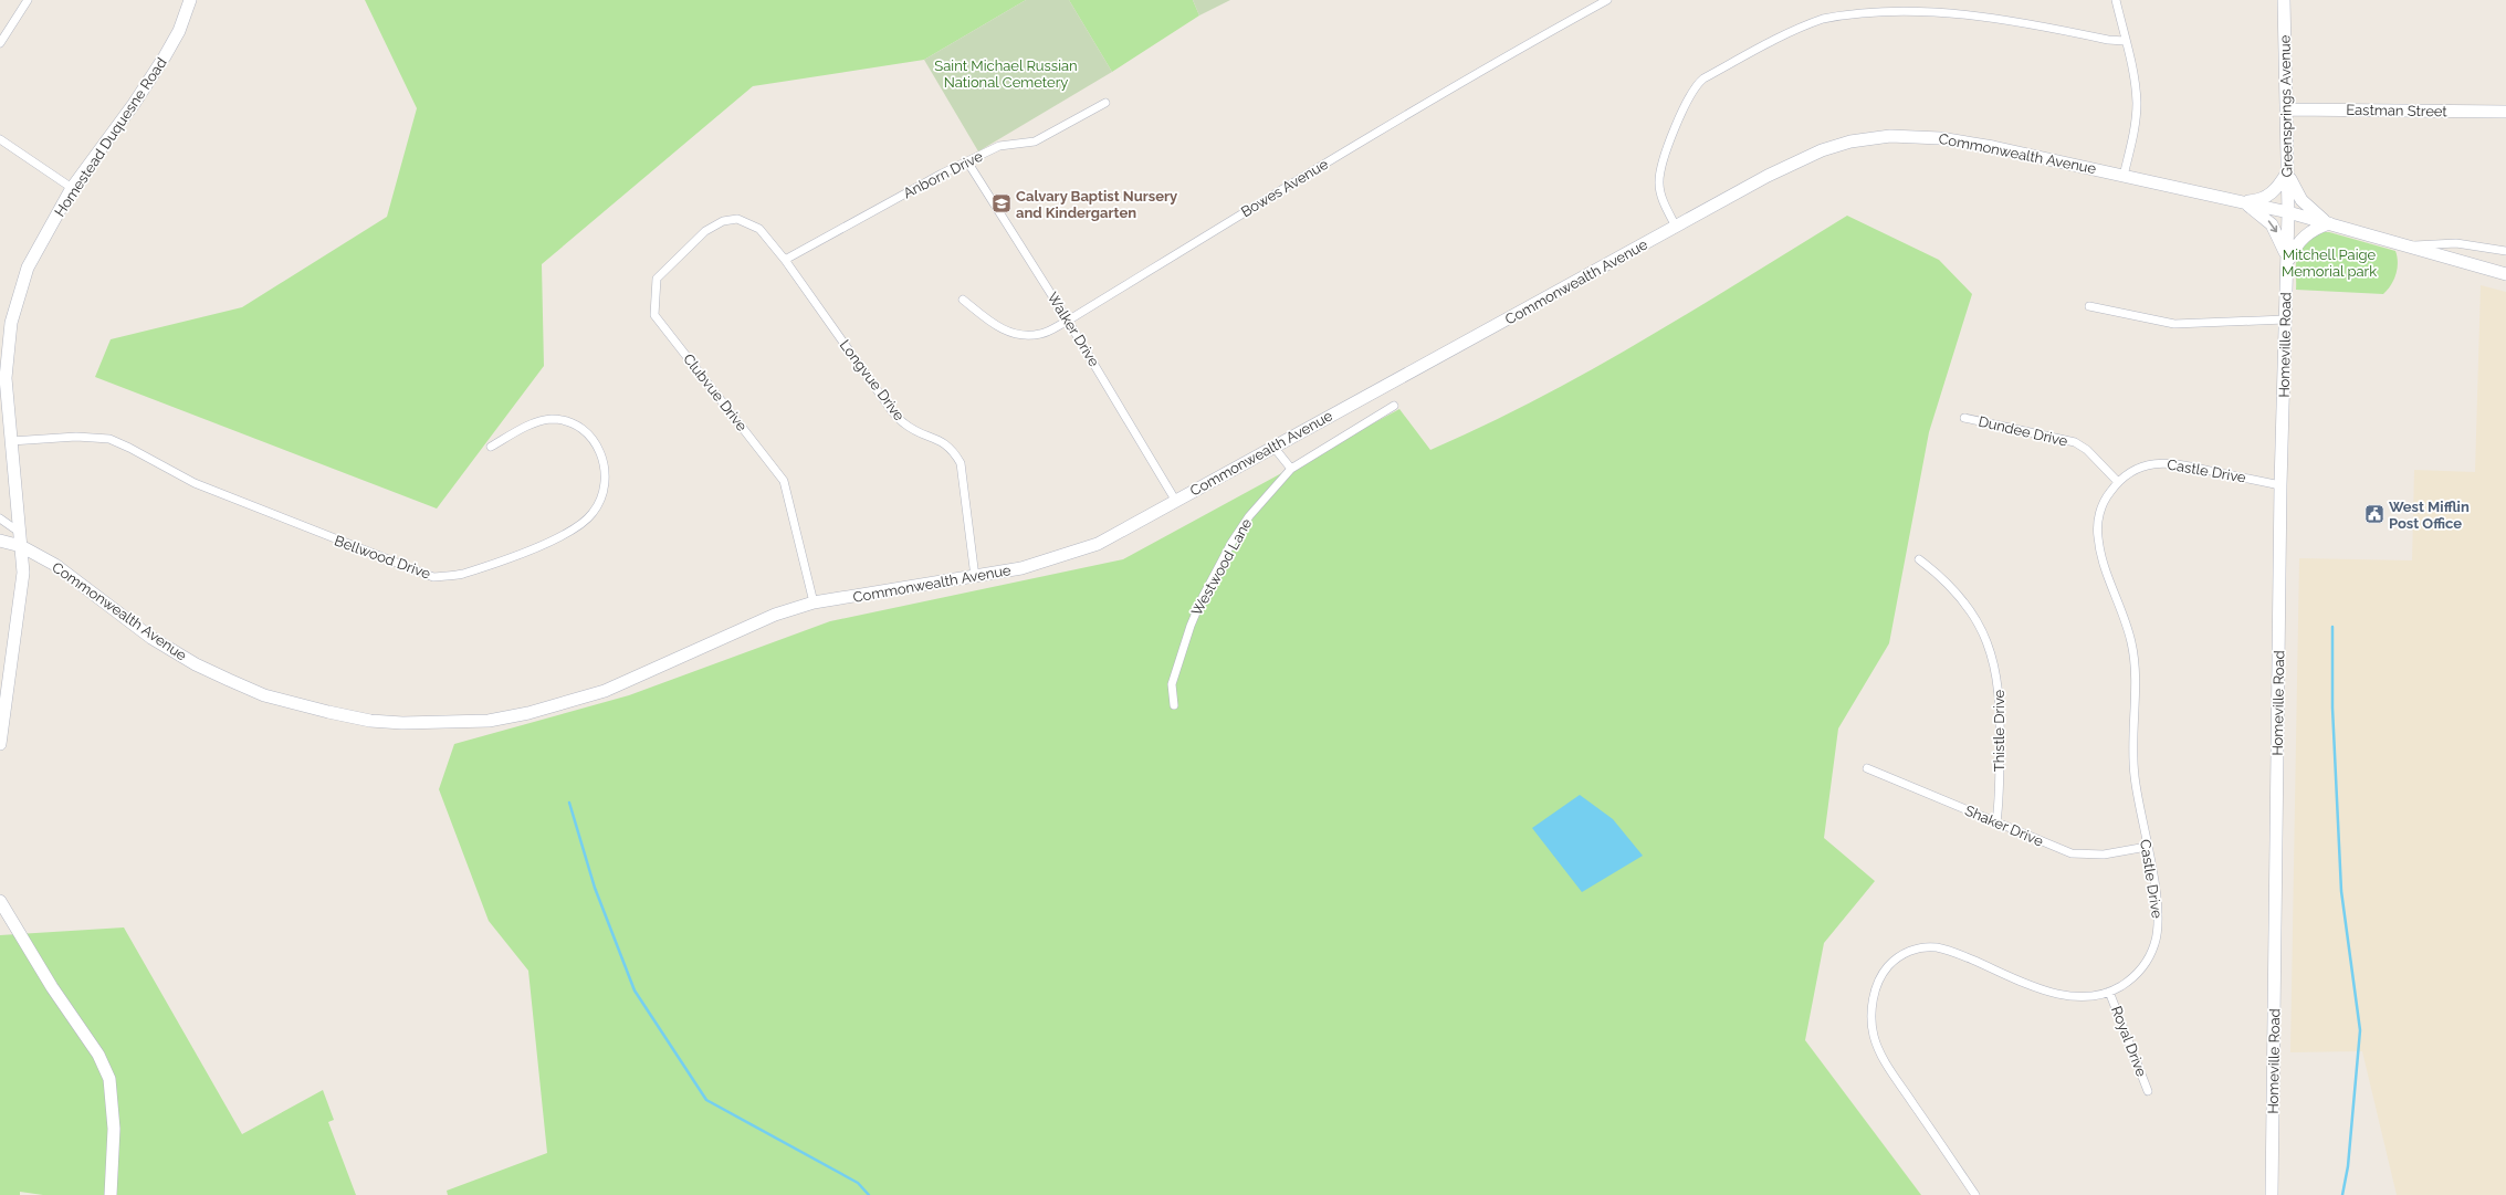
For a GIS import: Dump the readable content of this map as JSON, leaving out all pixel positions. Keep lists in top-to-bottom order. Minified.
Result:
{"streets":{"street":["Greensprings Avenue","Eastman Street","Homestead Duquesne Road","Commonwealth Avenue","Anborn Drive","Bowes Avenue","Walker Drive","Homeville Road","Longvue Drive","Clubvue Drive","Dundee Drive","Castle Drive","Bellwood Drive","Westwood Lane","Thistle Drive","Shaker Drive","Royal Drive"]},"crossings":[["Greensprings Avenue","Eastman Street"],["Greensprings Avenue","Commonwealth Avenue"],["Greensprings Avenue","Homeville Road"],["Homestead Duquesne Road","Commonwealth Avenue"],["Homestead Duquesne Road","Bellwood Drive"],["Commonwealth Avenue","Walker Drive"],["Commonwealth Avenue","Homeville Road"],["Commonwealth Avenue","Longvue Drive"],["Commonwealth Avenue","Clubvue Drive"],["Anborn Drive","Walker Drive"],["Anborn Drive","Longvue Drive"],["Bowes Avenue","Walker Drive"],["Homeville Road","Castle Drive"],["Longvue Drive","Clubvue Drive"],["Dundee Drive","Castle Drive"],["Castle Drive","Shaker Drive"],["Castle Drive","Royal Drive"],["Thistle Drive","Shaker Drive"]],"parks":["Saint Michael Russian National Cemetery","Mitchell Paige Memorial park"],"places":{"school or university":["Calvary Baptist Nursery and Kindergarten"],"public building":["West Mifflin Post Office"]}}
